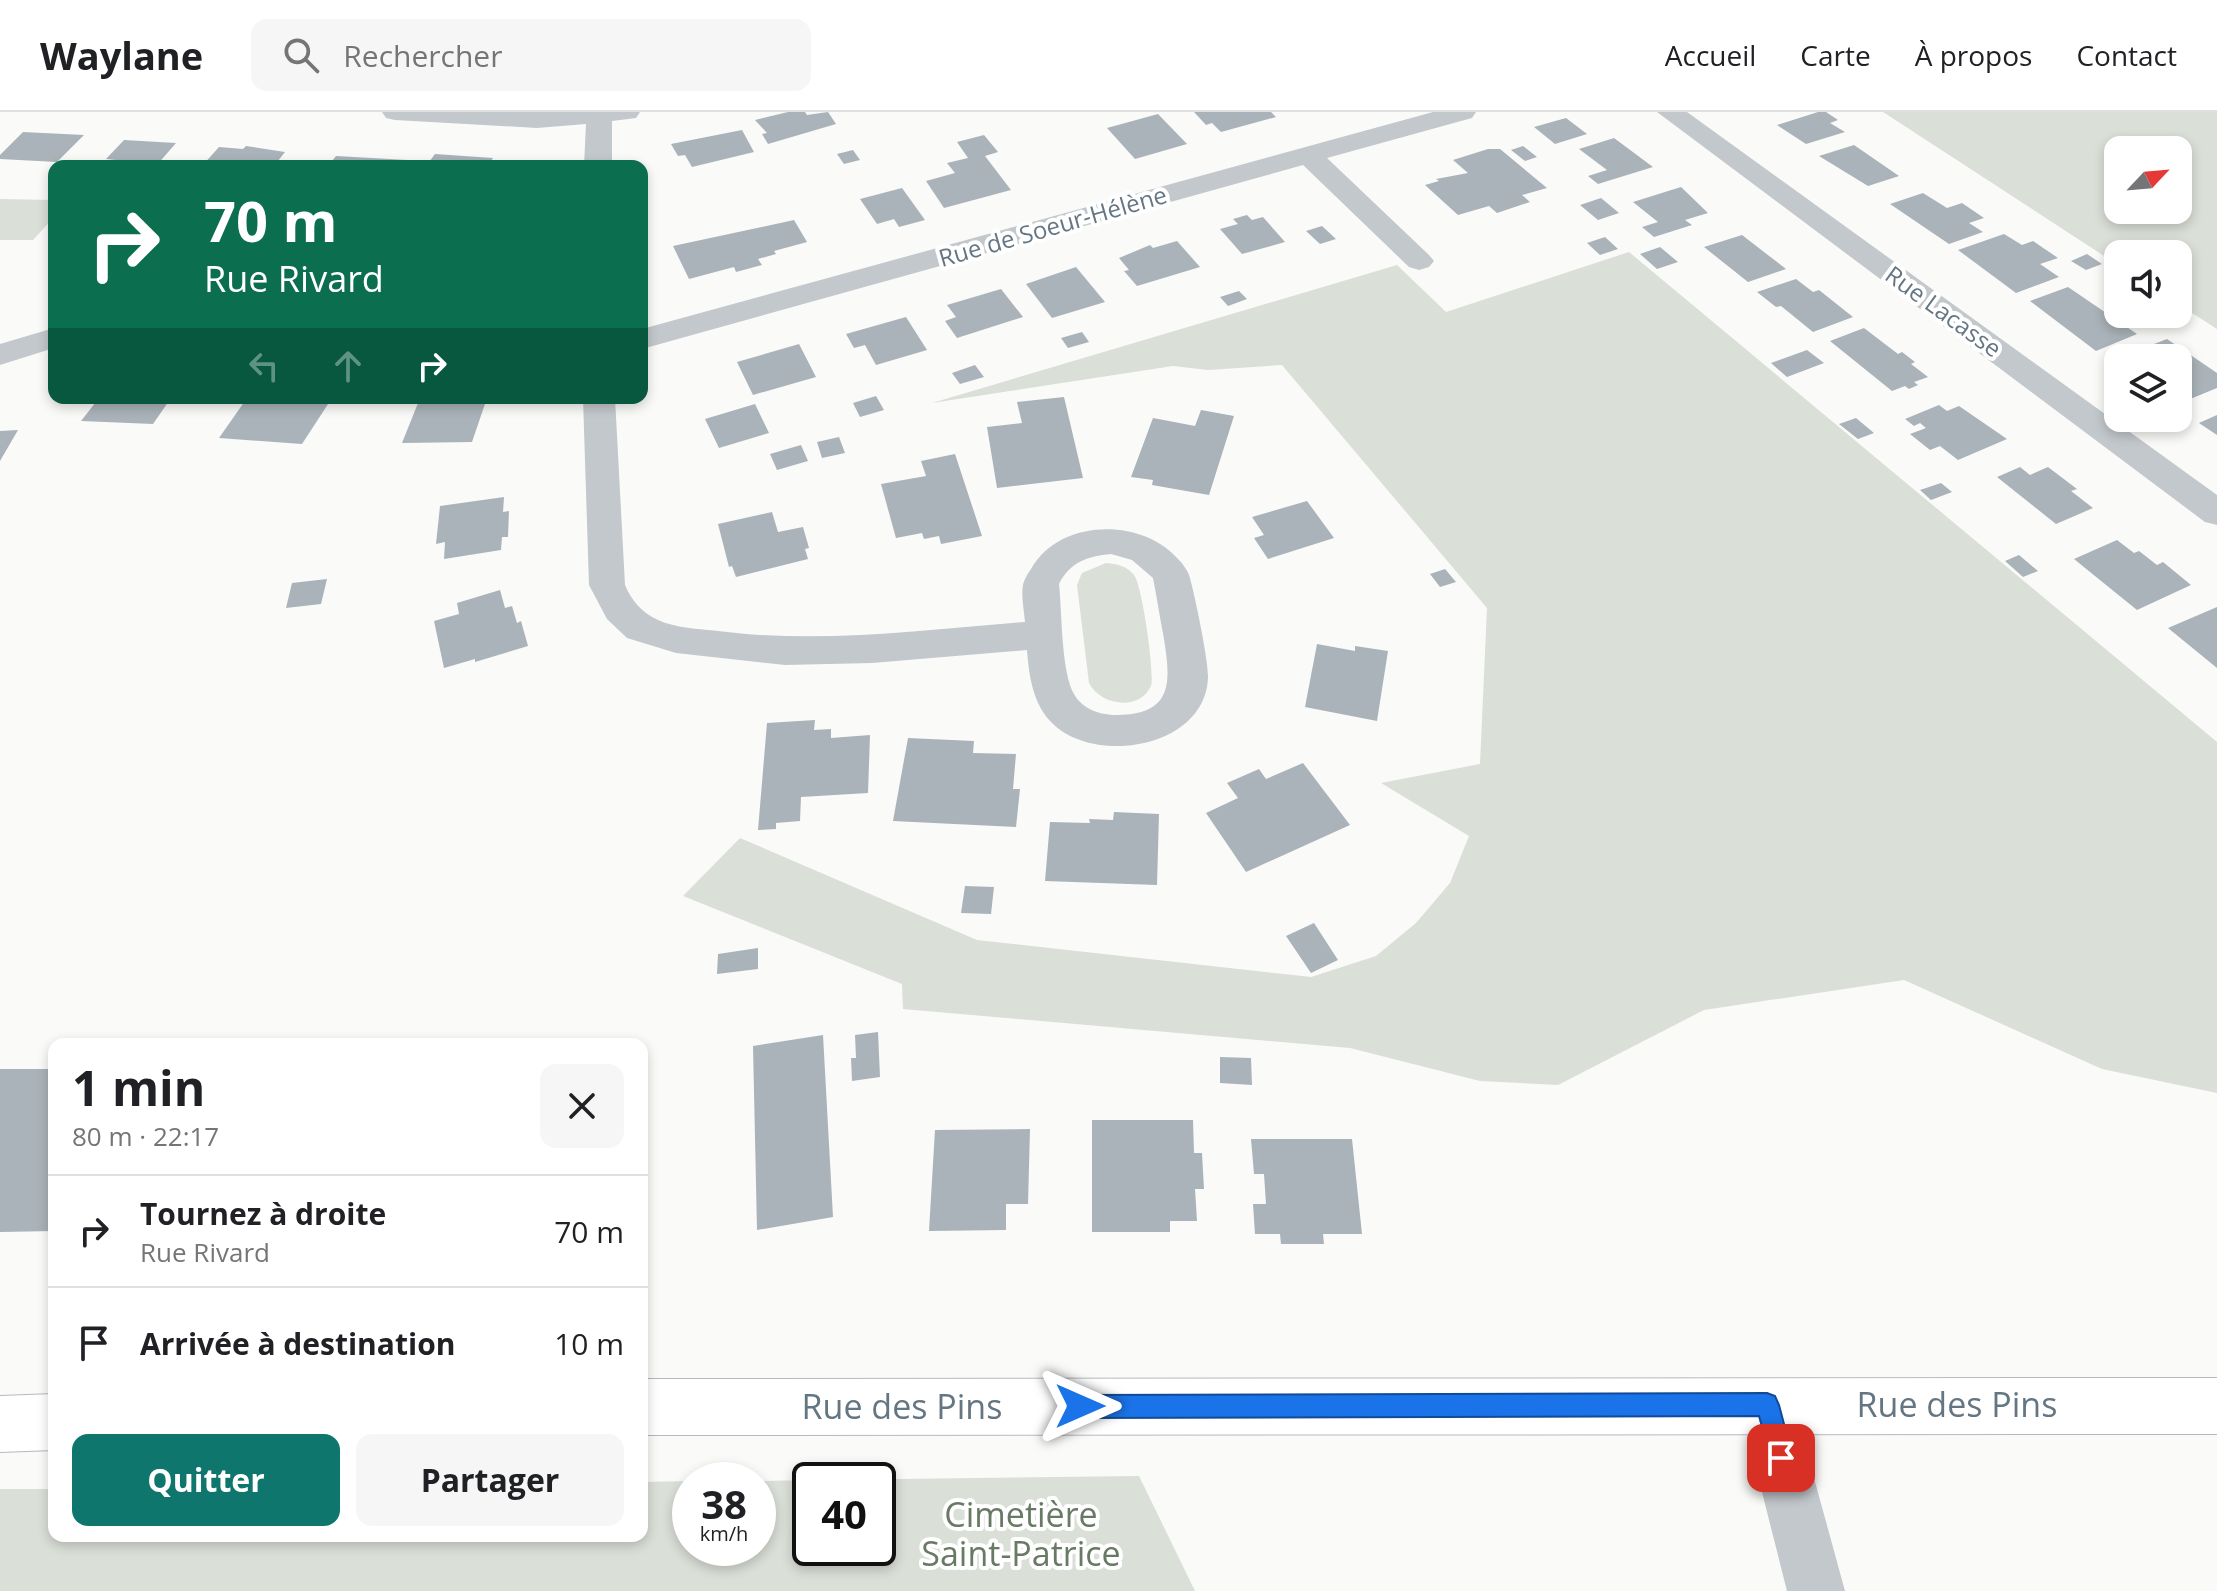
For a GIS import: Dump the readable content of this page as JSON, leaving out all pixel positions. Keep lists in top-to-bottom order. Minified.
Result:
{"streets":{"street":["Rue de Soeur-Hélène","Rue Lacasse","Rue des Pins"]},"parks":["Cimetière Saint-Patrice"],"north":"top right","page":{"header":"Waylane","search":"Rechercher","nav":["Accueil","Carte","À propos","Contact"],"turn":["70 m","Rue Rivard"],"heading":["1 min","80 m · 22:17"],"list":[{"name":"Tournez à droite","note":"Rue Rivard","value":"70 m"},{"name":"Arrivée à destination","value":"10 m"}],"buttons":["Quitter","Partager"],"speed":"38 km/h","limit":"40"}}
